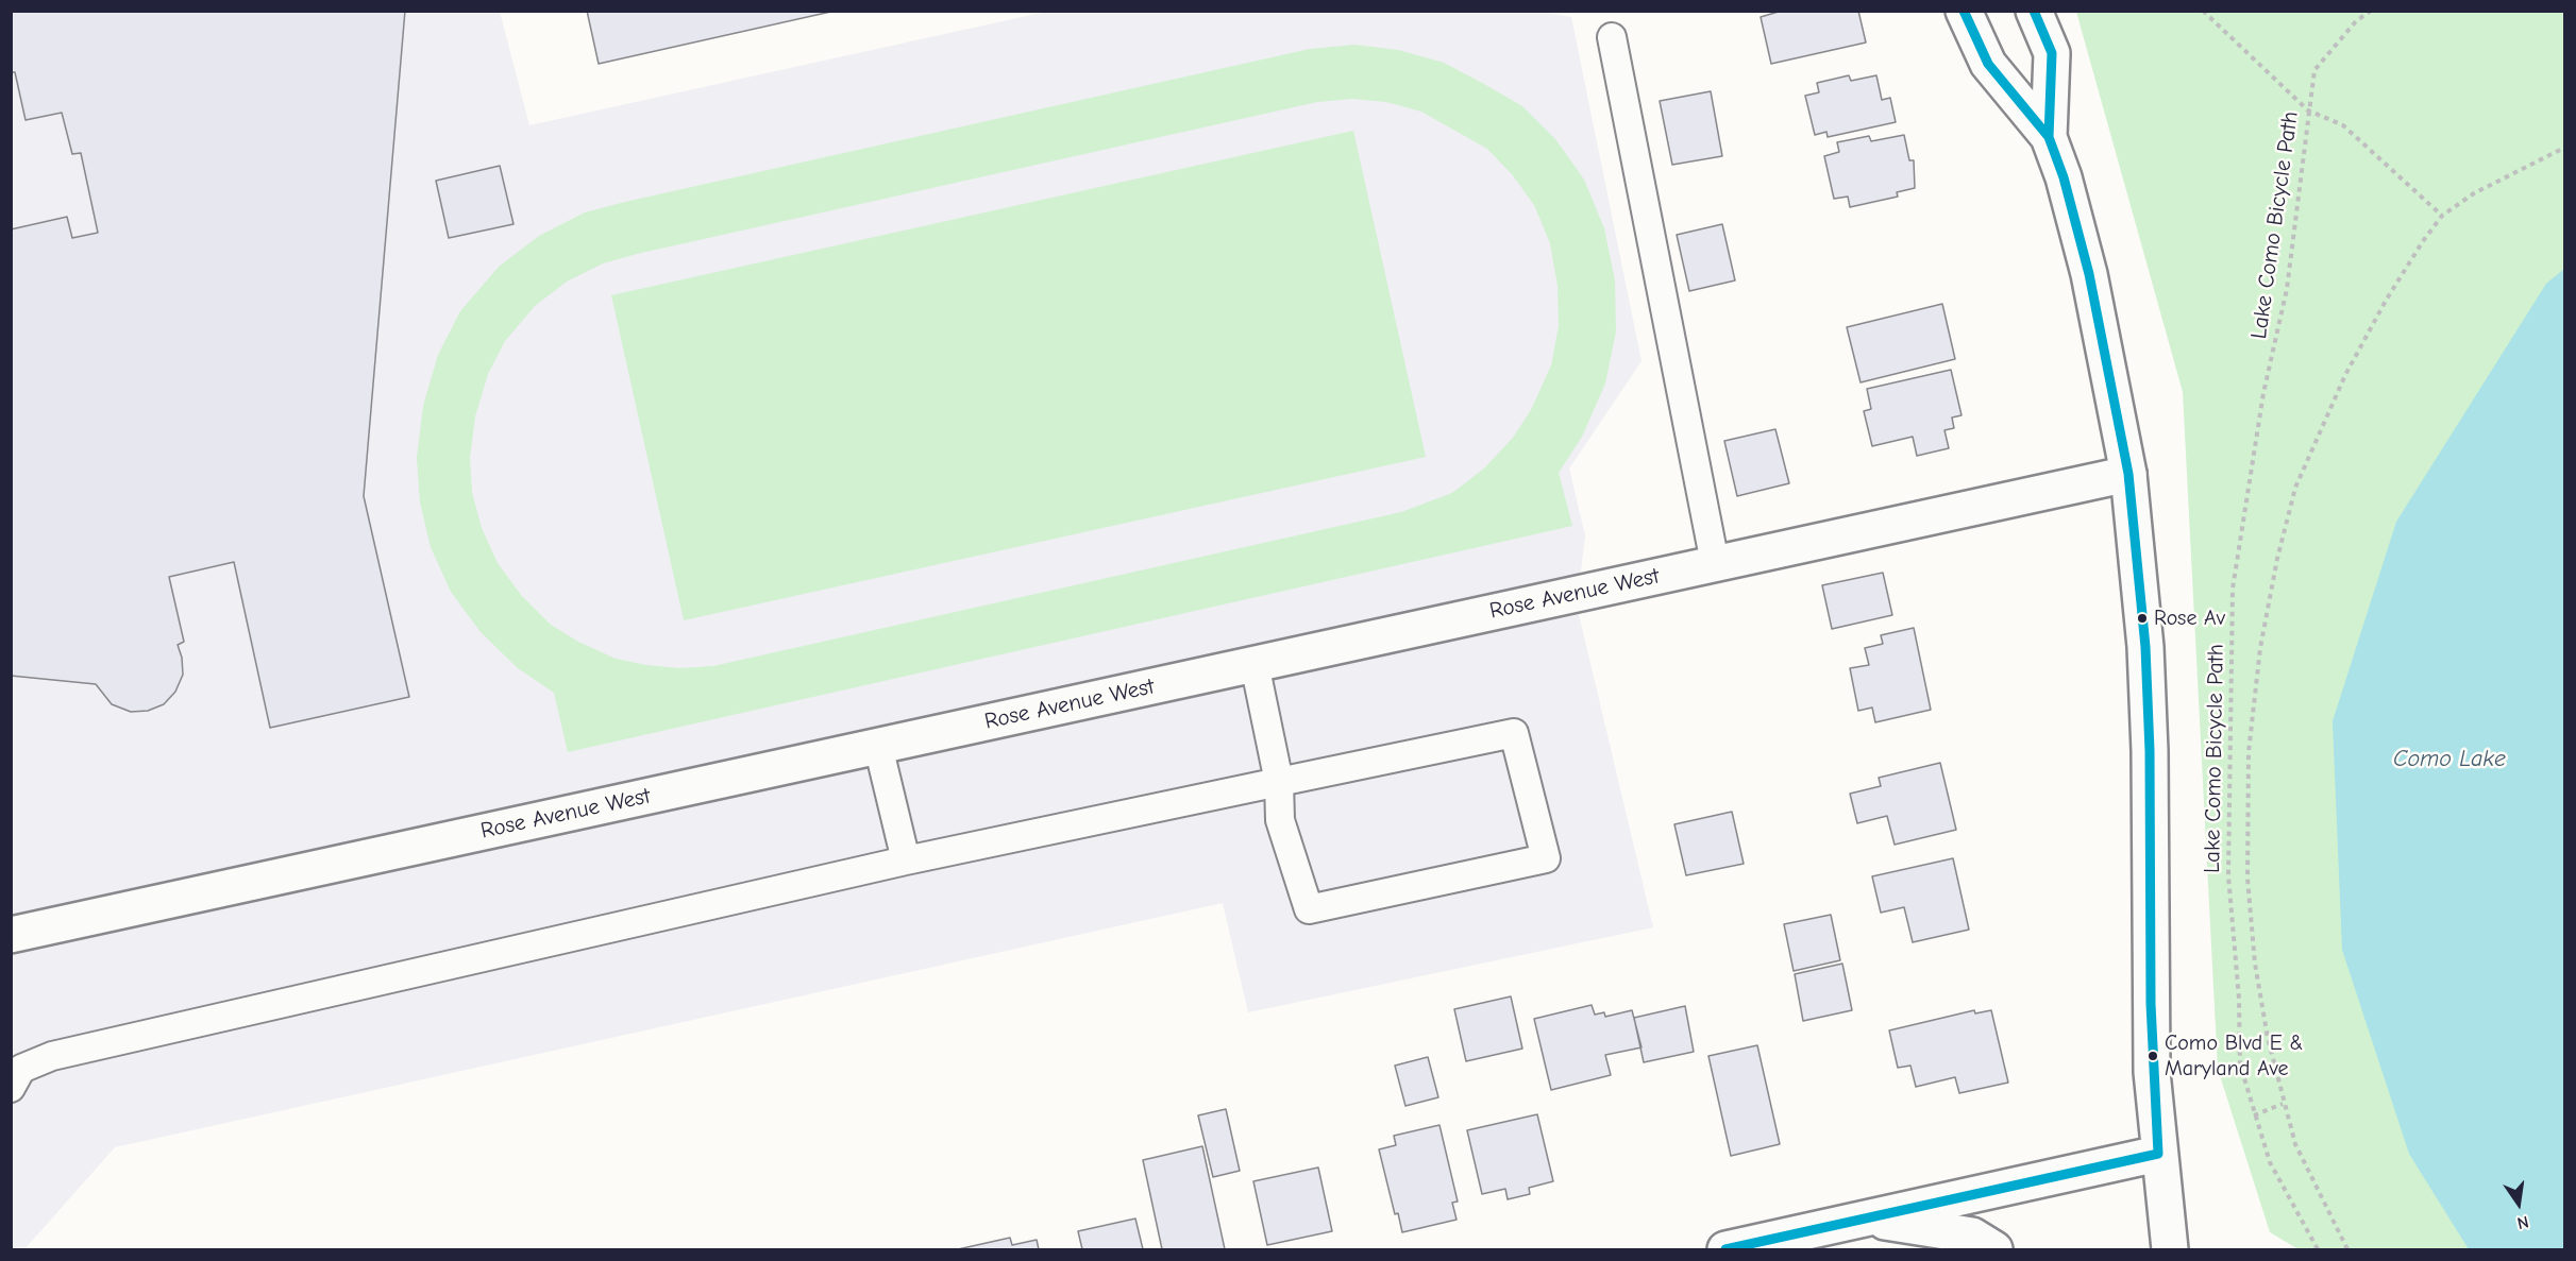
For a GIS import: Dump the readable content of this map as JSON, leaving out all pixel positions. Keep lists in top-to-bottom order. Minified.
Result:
{"streets":{"street":["Rose Avenue West"],"path":["Lake Como Bicycle Path"]},"water":["Como Lake"],"places":["Rose Av","Como Blvd E & Maryland Ave"],"north":"bottom"}
